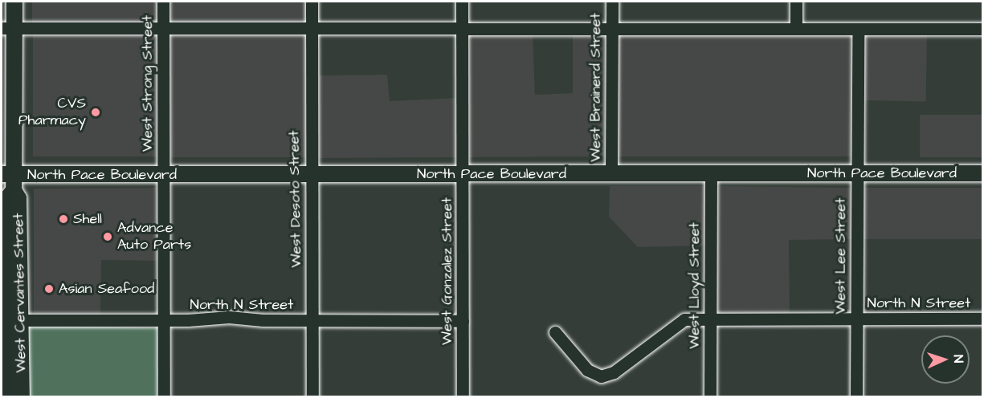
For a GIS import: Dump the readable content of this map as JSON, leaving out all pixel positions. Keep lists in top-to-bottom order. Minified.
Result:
{"streets":{"main road":["North Pace Boulevard","West Cervantes Street"],"street":["West Strong Street","West Brainerd Street","West Desoto Street","West Lee Street","West Gonzalez Street","West Lloyd Street","North N Street"]},"crossings":[["West Strong Street","North Pace Boulevard"],["West Strong Street","North N Street"],["West Brainerd Street","North Pace Boulevard"],["North Pace Boulevard","West Desoto Street"],["North Pace Boulevard","West Lee Street"],["North Pace Boulevard","West Gonzalez Street"],["North Pace Boulevard","West Lloyd Street"],["North Pace Boulevard","West Cervantes Street"],["West Desoto Street","North N Street"],["West Lee Street","North N Street"],["West Gonzalez Street","North N Street"],["West Lloyd Street","North N Street"],["West Cervantes Street","North N Street"]],"places":["CVS Pharmacy","Shell","Advance Auto Parts","Asian Seafood"],"north":"right"}
